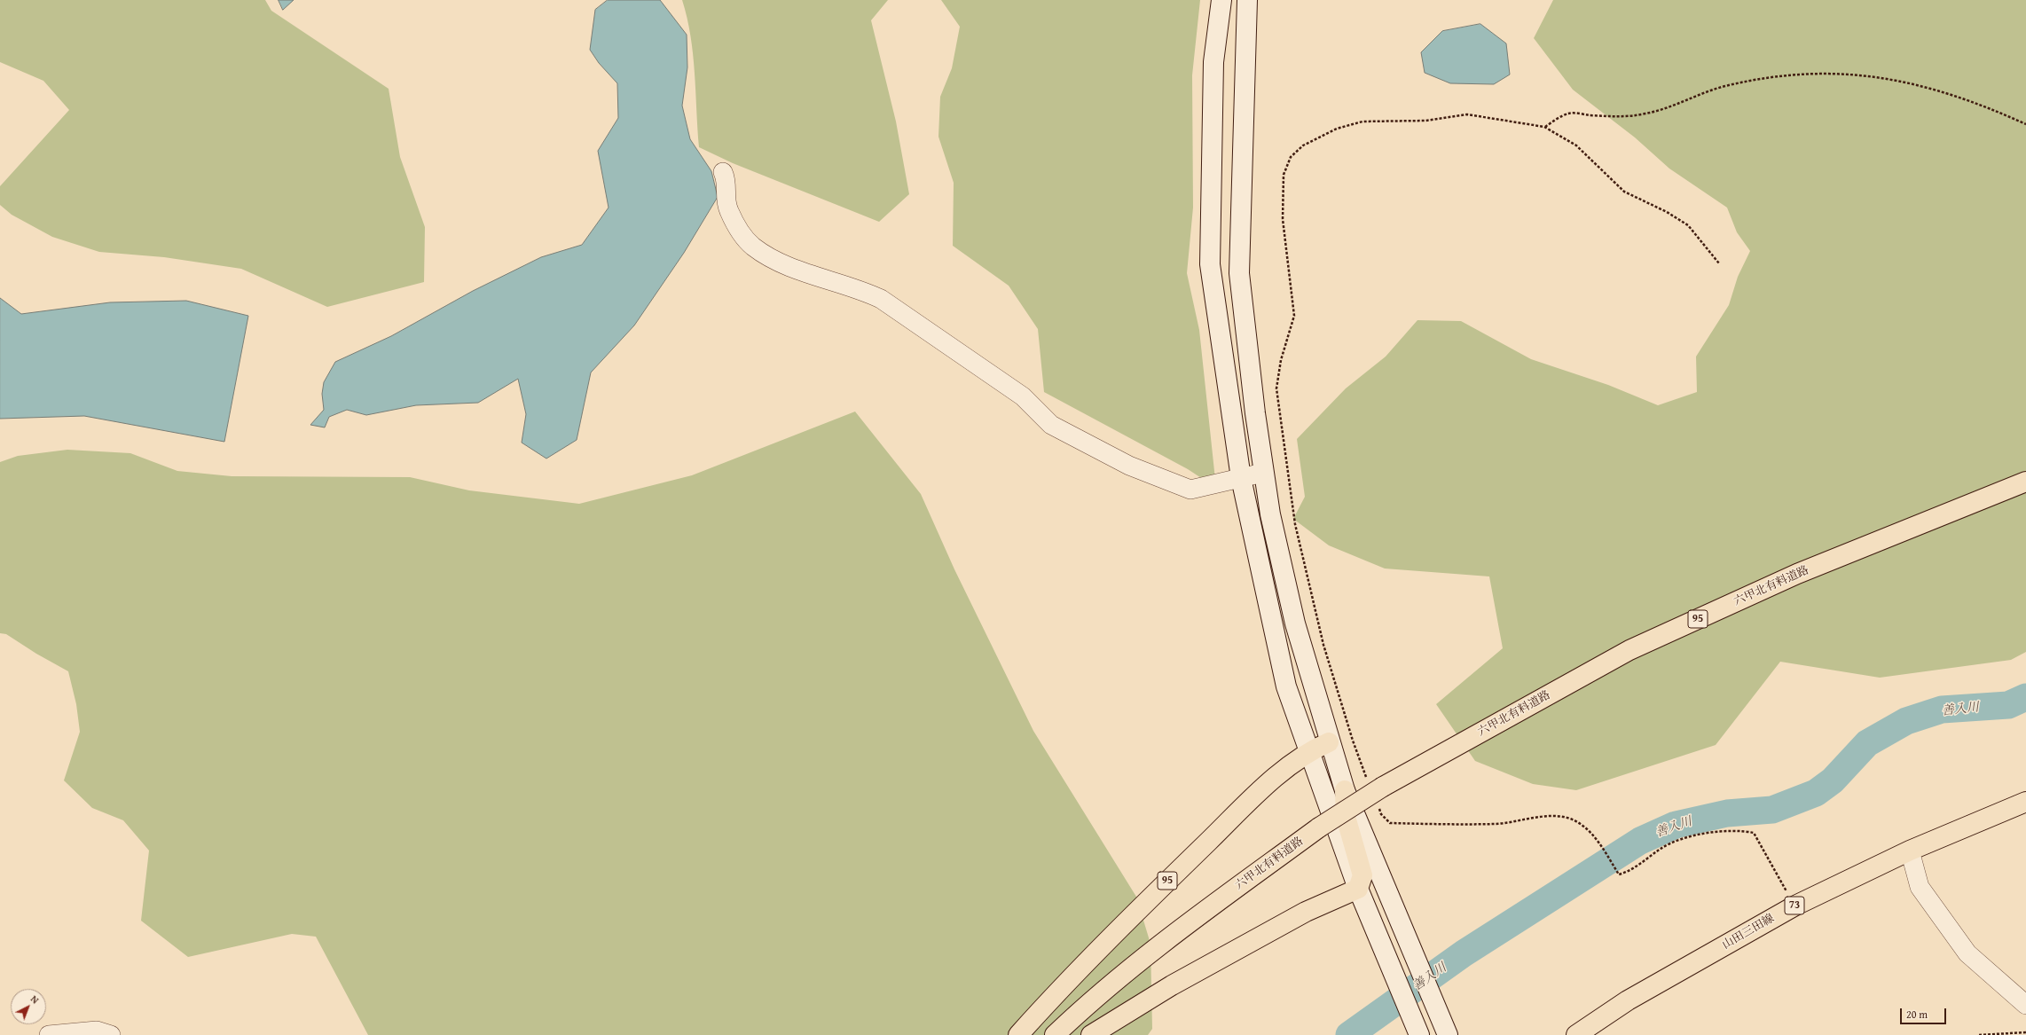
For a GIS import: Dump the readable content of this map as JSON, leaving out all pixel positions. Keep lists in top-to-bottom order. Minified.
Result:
{"streets":{"main road":["六甲北有料道路","95","73","山田三田線"]},"water":["善入川"],"scale_bar":"20 m","north":"top right"}
